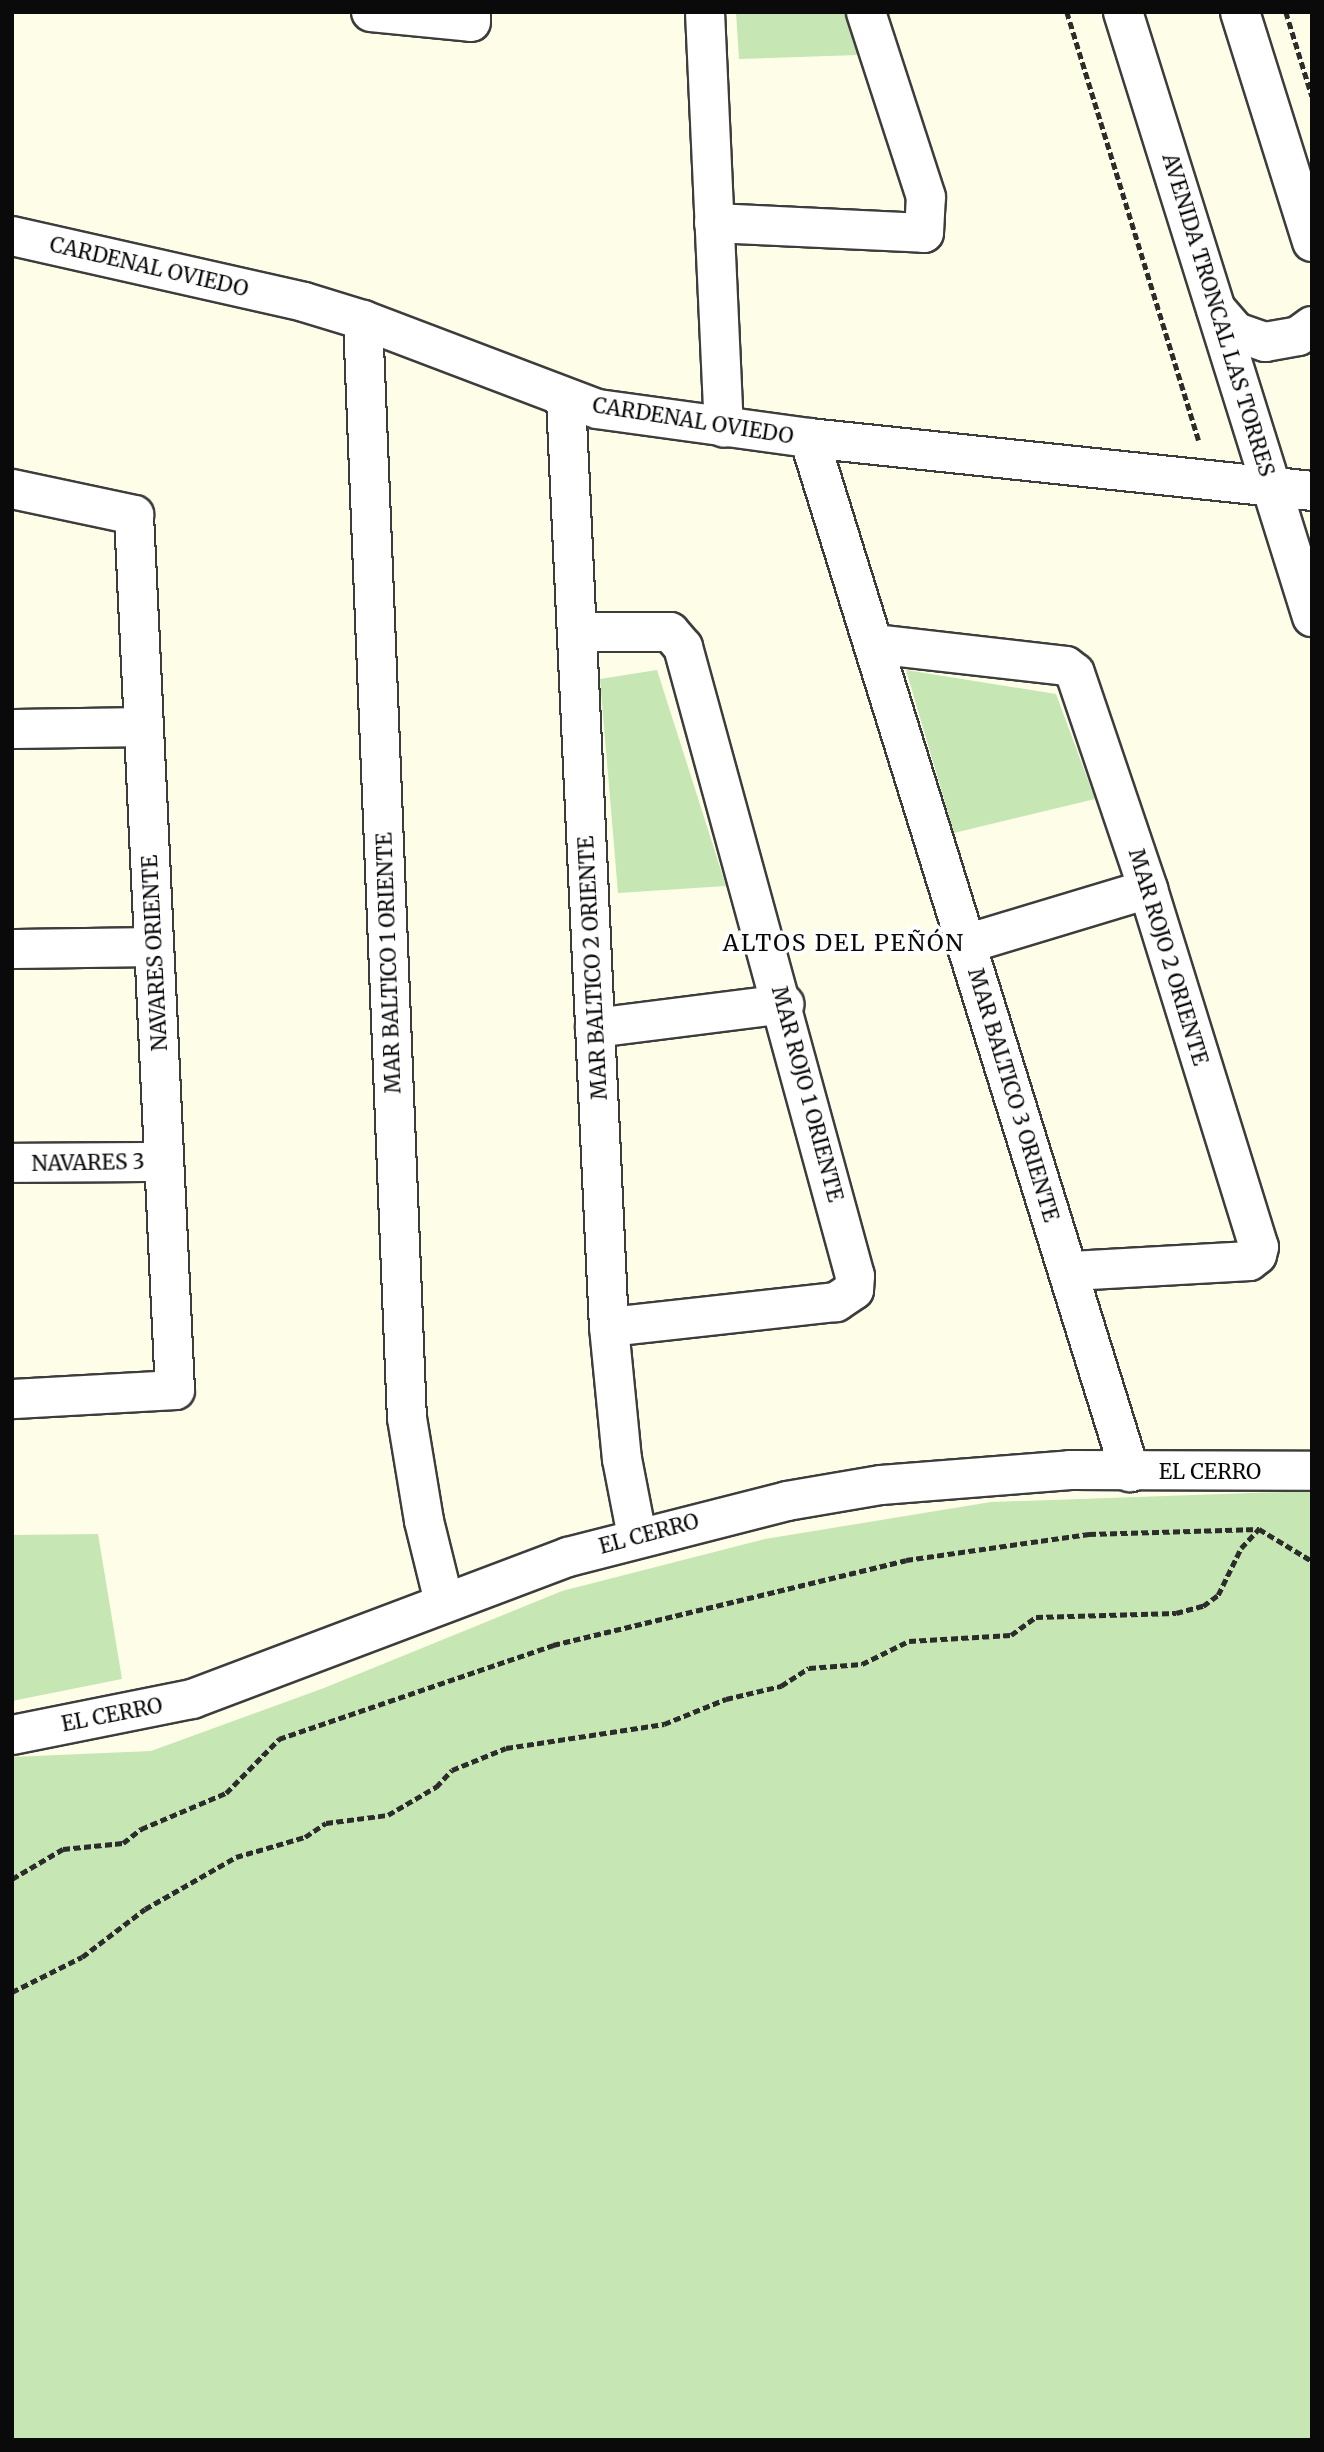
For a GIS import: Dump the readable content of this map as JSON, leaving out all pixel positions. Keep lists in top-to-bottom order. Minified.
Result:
{"streets":{"street":["CARDENAL OVIEDO","AVENIDA TRONCAL LAS TORRES","NAVARES ORIENTE","MAR ROJO 2 ORIENTE","MAR BALTICO 1 ORIENTE","MAR BALTICO 2 ORIENTE","MAR ROJO 1 ORIENTE","MAR BALTICO 3 ORIENTE","NAVARES 3","EL CERRO"]},"crossings":[["CARDENAL OVIEDO","AVENIDA TRONCAL LAS TORRES"],["CARDENAL OVIEDO","MAR BALTICO 1 ORIENTE"],["CARDENAL OVIEDO","MAR BALTICO 2 ORIENTE"],["CARDENAL OVIEDO","MAR BALTICO 3 ORIENTE"],["NAVARES ORIENTE","NAVARES 3"],["MAR ROJO 2 ORIENTE","MAR BALTICO 3 ORIENTE"],["MAR BALTICO 1 ORIENTE","EL CERRO"],["MAR BALTICO 2 ORIENTE","MAR ROJO 1 ORIENTE"],["MAR BALTICO 2 ORIENTE","EL CERRO"],["MAR BALTICO 3 ORIENTE","EL CERRO"]],"districts":["ALTOS DEL PEÑÓN"]}
